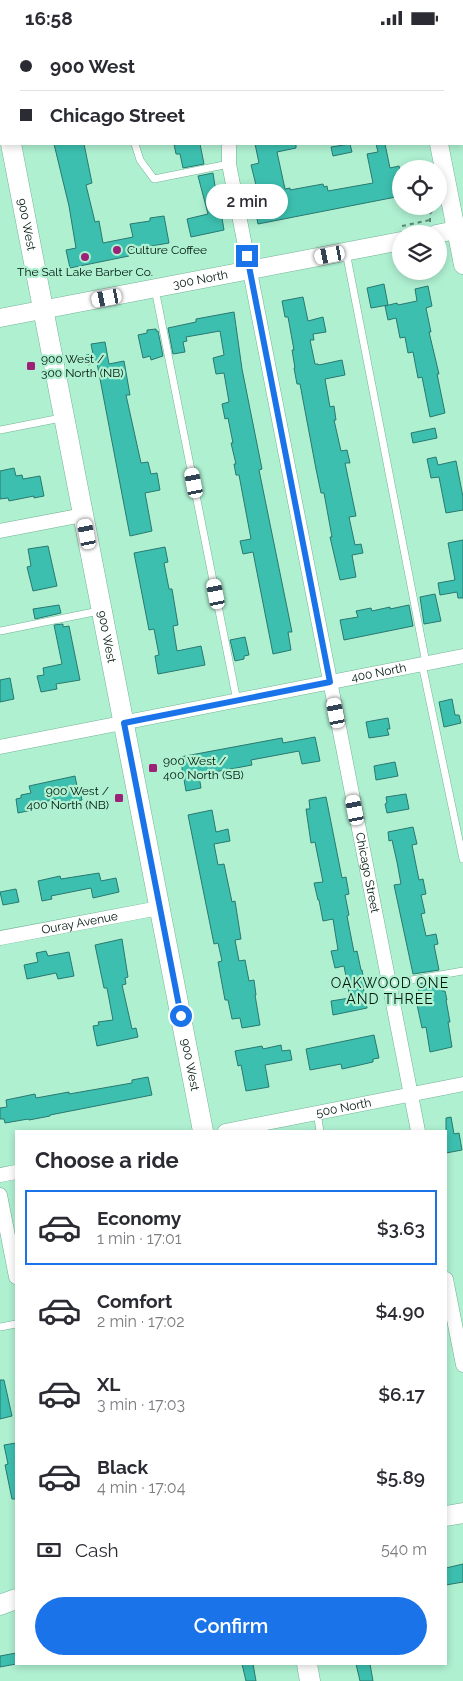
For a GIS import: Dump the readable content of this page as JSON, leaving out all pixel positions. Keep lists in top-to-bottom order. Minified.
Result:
{"streets":{"main road":["900 West"],"street":["300 North","400 North","Chicago Street","Ouray Avenue","500 North"]},"crossings":[["900 West","300 North"],["900 West","400 North"],["900 West","Ouray Avenue"],["300 North","Chicago Street"],["400 North","Chicago Street"],["Chicago Street","500 North"]],"districts":["OAKWOOD ONE AND THREE"],"places":{"other":["Culture Coffee","The Salt Lake Barber Co."],"transit":["900 West / 300 North (NB)","900 West / 400 North (SB)","900 West / 400 North (NB)"]},"page":{"status":"16:58","banner":["900 West","Chicago Street"],"bubble":"2 min","heading":"Choose a ride","list":[{"name":"Economy","note":"1 min · 17:01","value":"$3.63"},{"name":"Comfort","note":"2 min · 17:02","value":"$4.90"},{"name":"XL","note":"3 min · 17:03","value":"$6.17"},{"name":"Black","note":"4 min · 17:04","value":"$5.89"}],"pay":["Cash","540 m"],"buttons":"Confirm"}}
